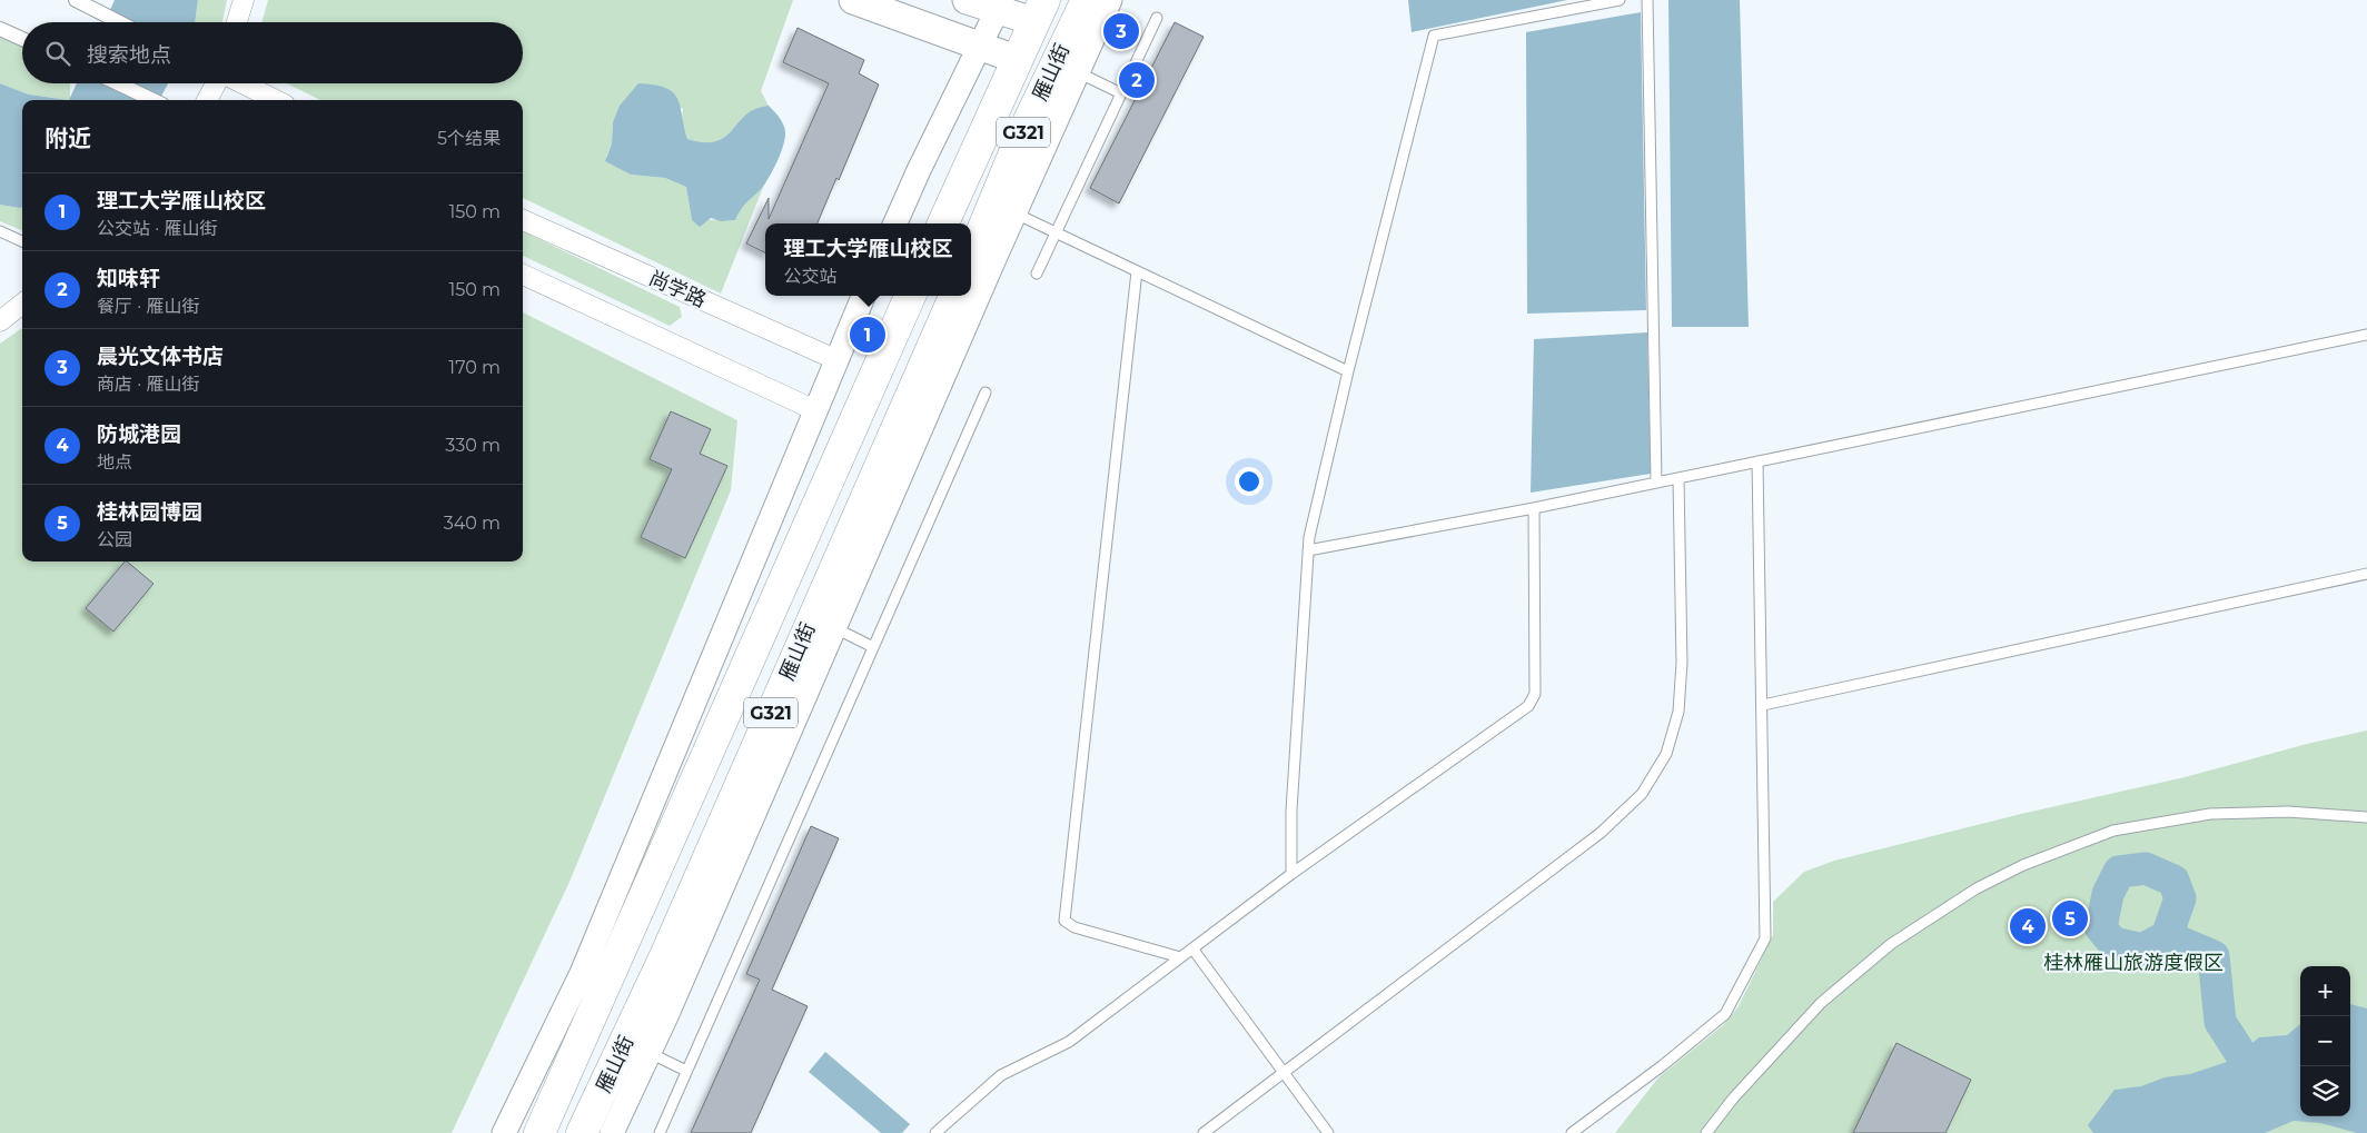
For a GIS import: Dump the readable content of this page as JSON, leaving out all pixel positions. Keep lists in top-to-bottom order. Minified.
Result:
{"streets":{"highway":["雁山街","G321"],"street":["尚学路"]},"parks":["桂林雁山旅游度假区"],"page":{"pins":["3","2","1","5","4"],"search":"搜索地点","heading":["附近","5个结果"],"list":[{"mark":"1","name":"理工大学雁山校区","note":"公交站 · 雁山街","value":"150 m"},{"mark":"2","name":"知味轩","note":"餐厅 · 雁山街","value":"150 m"},{"mark":"3","name":"晨光文体书店","note":"商店 · 雁山街","value":"170 m"},{"mark":"4","name":"防城港园","note":"地点","value":"330 m"},{"mark":"5","name":"桂林园博园","note":"公园","value":"340 m"}],"popup":["理工大学雁山校区","公交站"],"map_buttons":["+","−"]}}
